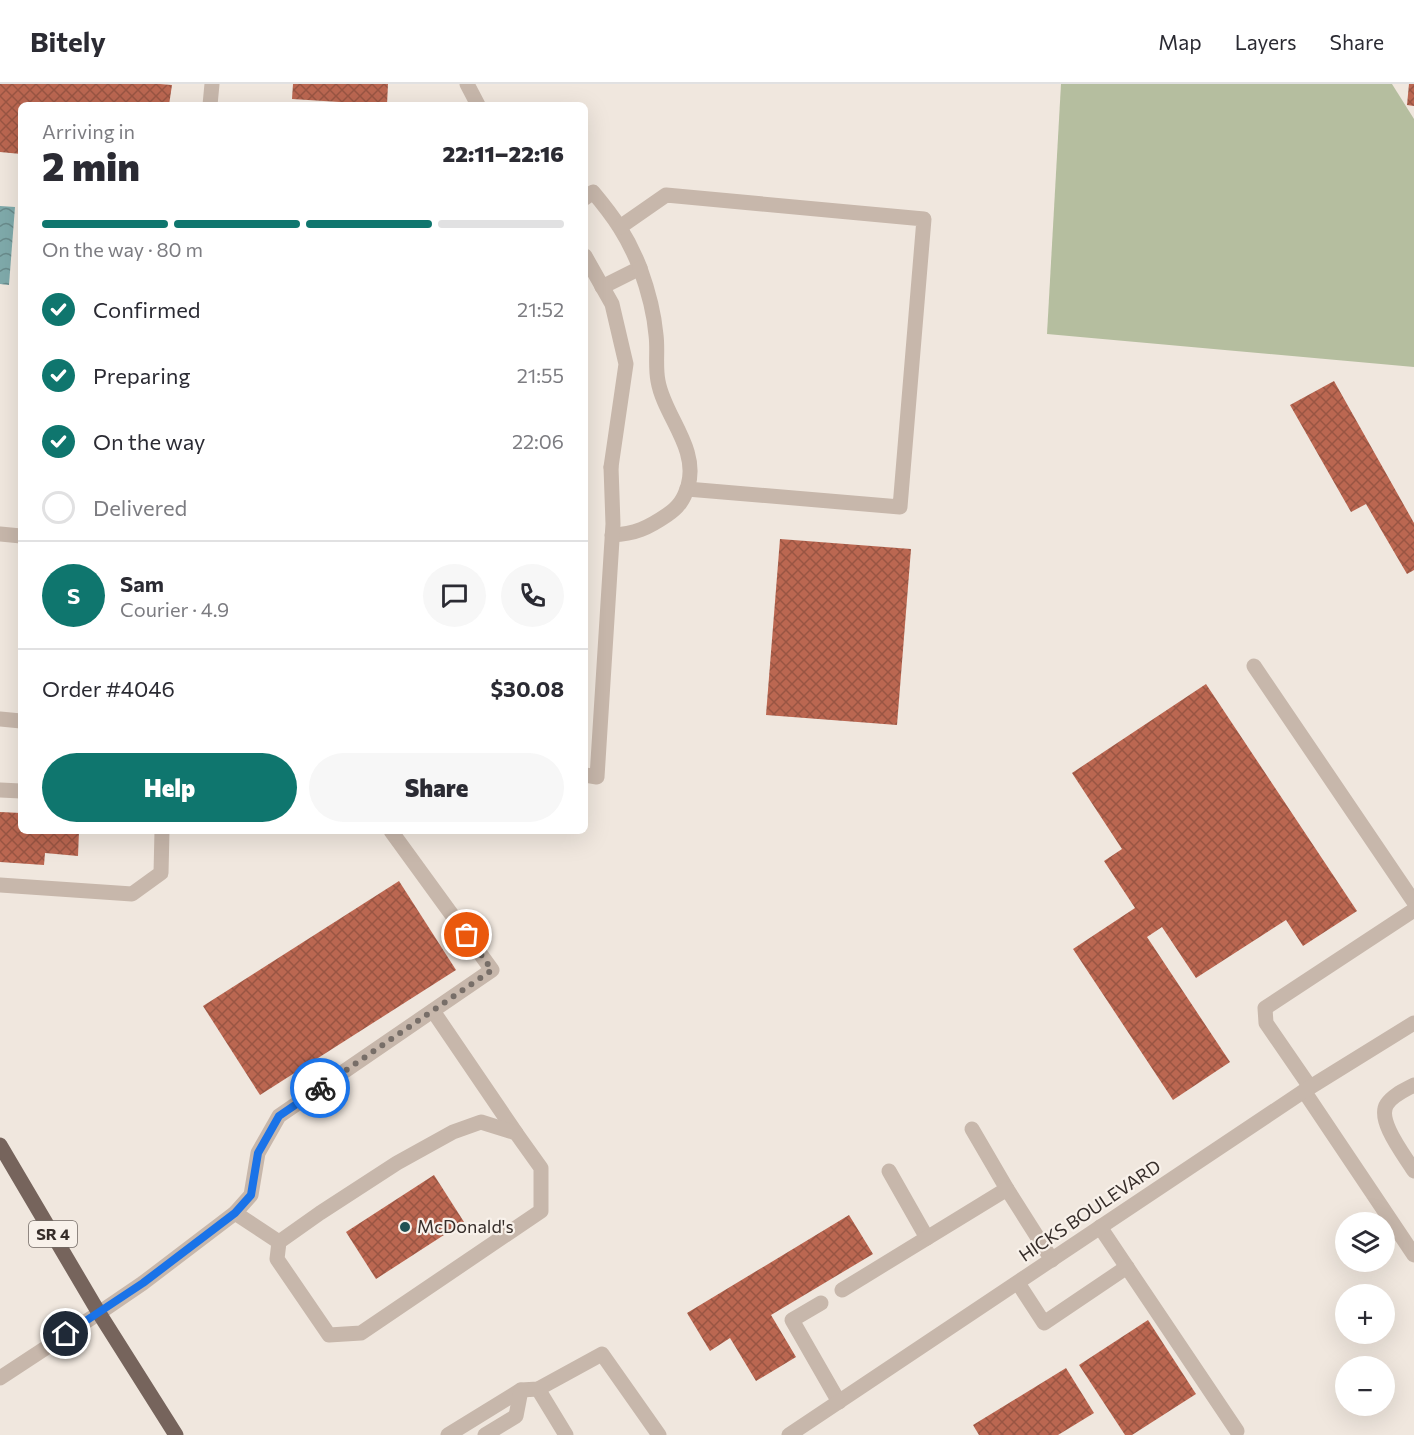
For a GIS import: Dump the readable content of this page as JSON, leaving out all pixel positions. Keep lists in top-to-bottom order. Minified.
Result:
{"streets":{"main road":["SR 4"],"street":["HICKS BOULEVARD"]},"places":["McDonald's"],"page":{"header":"Bitely","nav":["Map","Layers","Share"],"heading":["2 min","Arriving in","22:11–22:16"],"panel":["Sam","Courier · 4.9","Order #4046","$30.08"],"bar":"On the way · 80 m","list":[["Confirmed","21:52"],["Preparing","21:55"],["On the way","22:06"],"Delivered"],"round":"S","buttons":["Help","Share"],"map_buttons":["+","−"]}}
